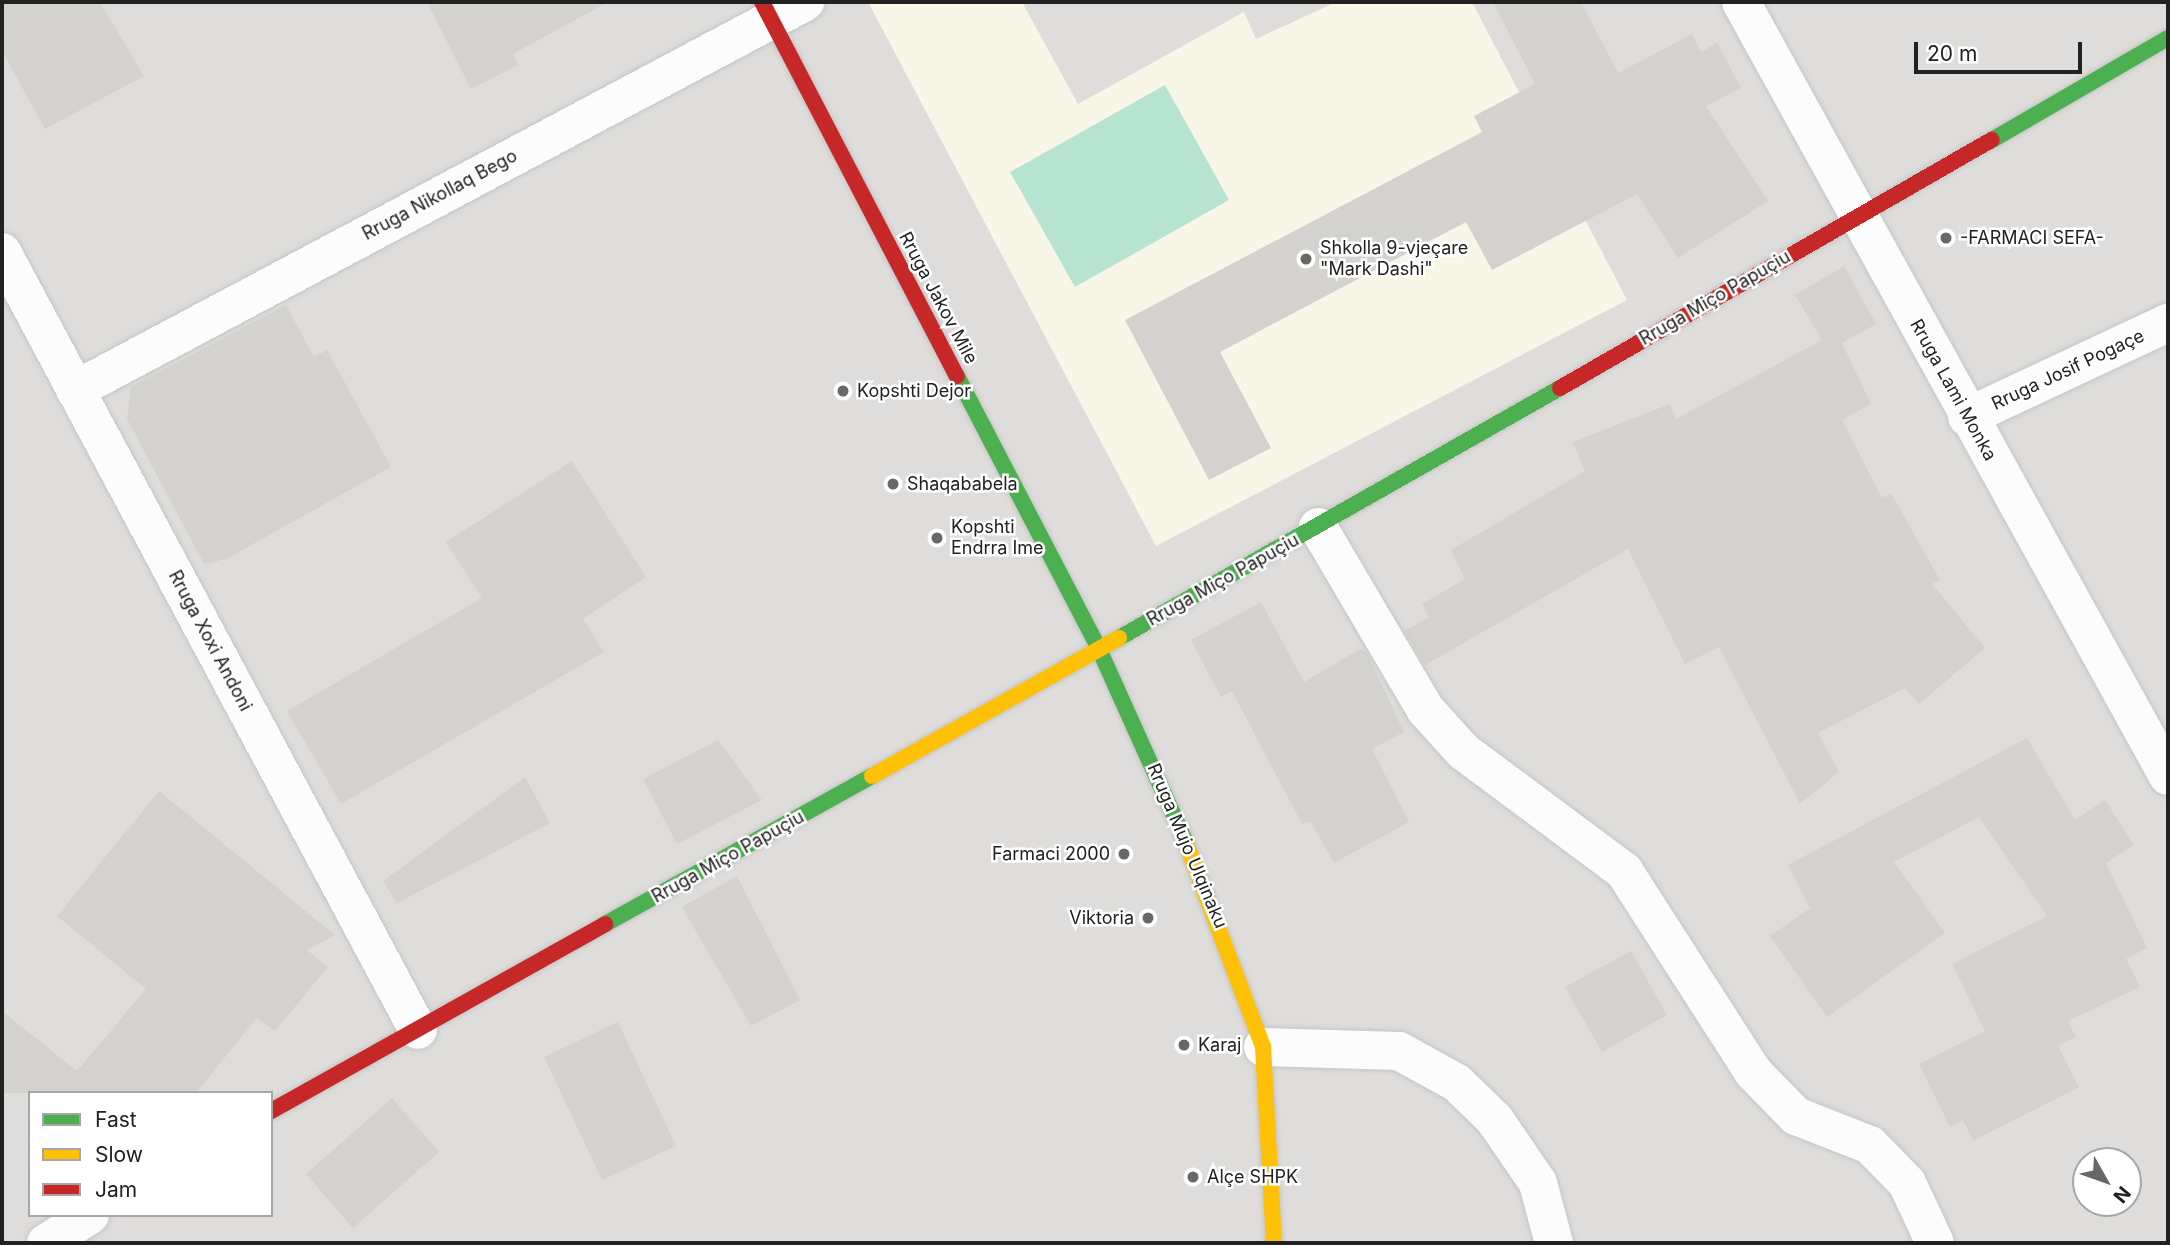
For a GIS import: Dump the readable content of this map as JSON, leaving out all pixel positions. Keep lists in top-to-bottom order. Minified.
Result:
{"streets":{"street":["Rruga Nikollaq Bego","Rruga Jakov Mile","Rruga Miço Papuçiu","Rruga Josif Pogaçe","Rruga Lami Monka","Rruga Xoxi Andoni","Rruga Mujo Ulqinaku"]},"crossings":[["Rruga Nikollaq Bego","Rruga Jakov Mile"],["Rruga Nikollaq Bego","Rruga Xoxi Andoni"],["Rruga Jakov Mile","Rruga Miço Papuçiu"],["Rruga Jakov Mile","Rruga Mujo Ulqinaku"],["Rruga Miço Papuçiu","Rruga Lami Monka"],["Rruga Miço Papuçiu","Rruga Xoxi Andoni"],["Rruga Miço Papuçiu","Rruga Mujo Ulqinaku"],["Rruga Josif Pogaçe","Rruga Lami Monka"]],"places":["-FARMACI SEFA-","Shkolla 9-vjeçare \"Mark Dashi\"","Kopshti Dejor","Shaqababela","Kopshti Endrra Ime","Farmaci 2000","Viktoria","Karaj","Alçe SHPK"],"legend":["Fast","Slow","Jam"],"scale_bar":"20 m","north":"bottom right"}
